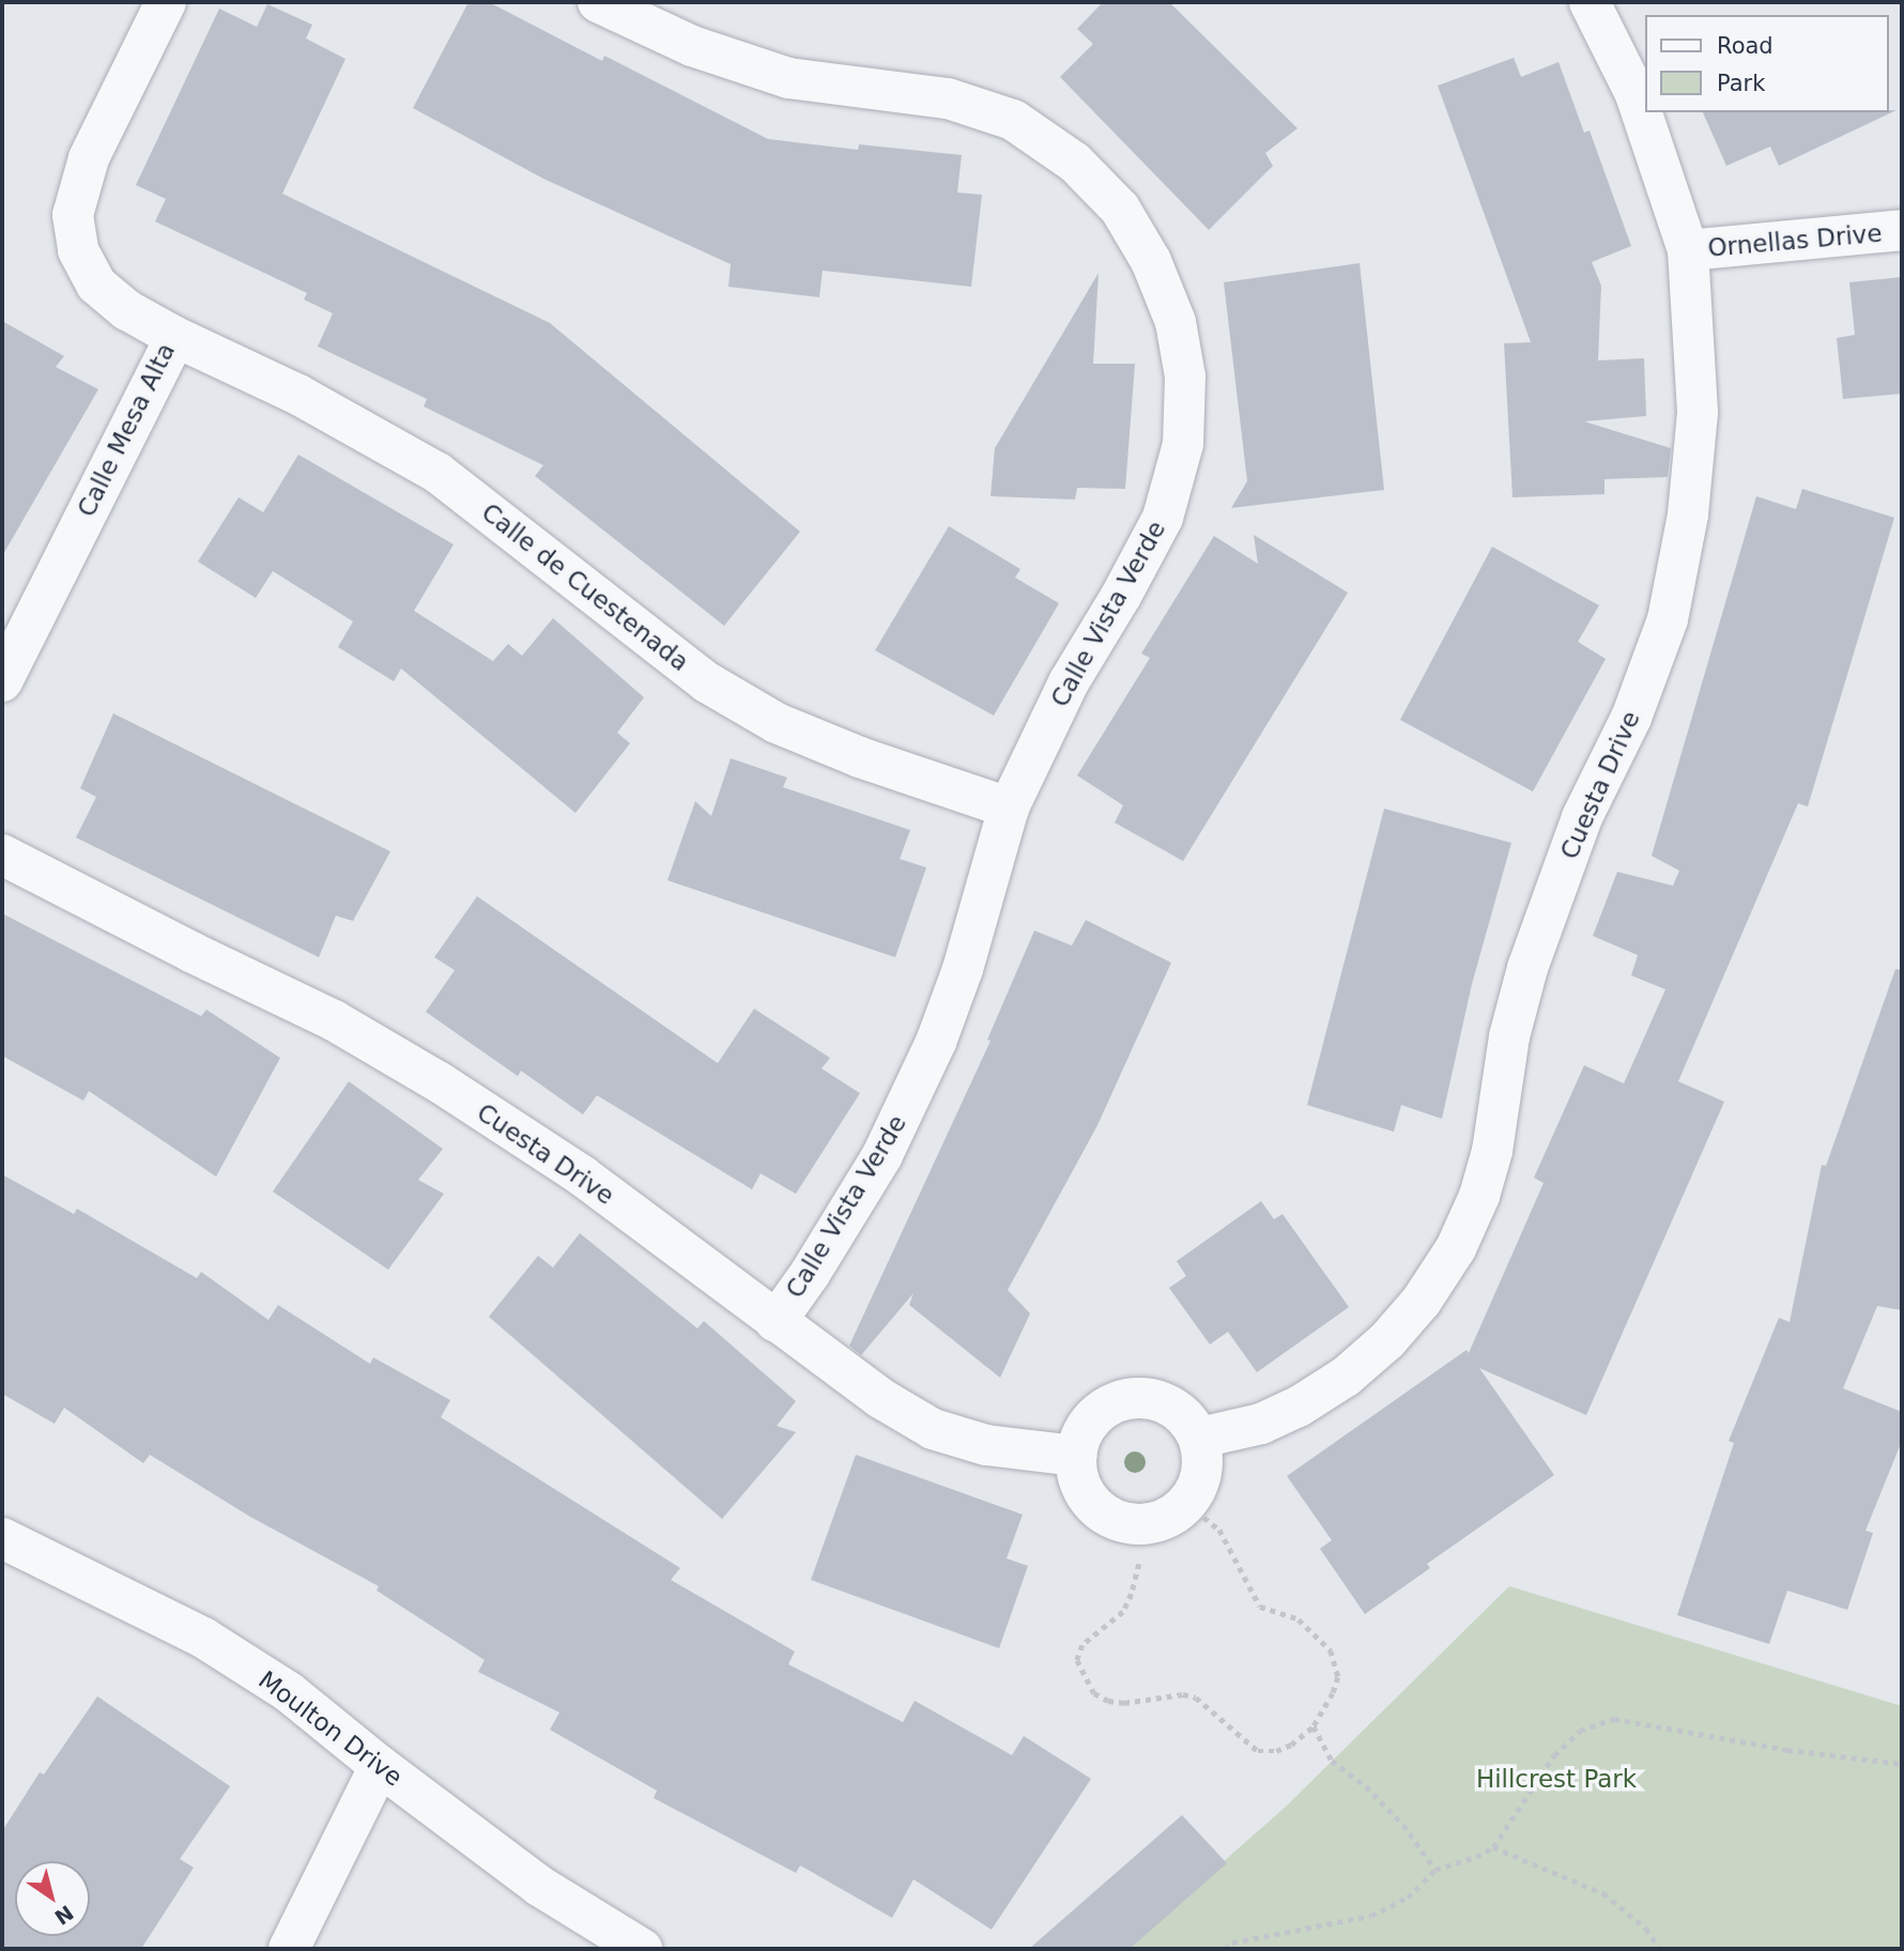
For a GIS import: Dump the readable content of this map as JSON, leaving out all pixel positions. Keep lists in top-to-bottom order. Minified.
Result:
{"streets":{"street":["Ornellas Drive","Calle Mesa Alta","Calle de Cuestenada","Calle Vista Verde","Cuesta Drive","Moulton Drive"]},"crossings":[["Ornellas Drive","Cuesta Drive"],["Calle Mesa Alta","Calle de Cuestenada"],["Calle de Cuestenada","Calle Vista Verde"],["Calle Vista Verde","Cuesta Drive"]],"parks":["Hillcrest Park"],"legend":["Road","Park"],"north":"bottom right"}
